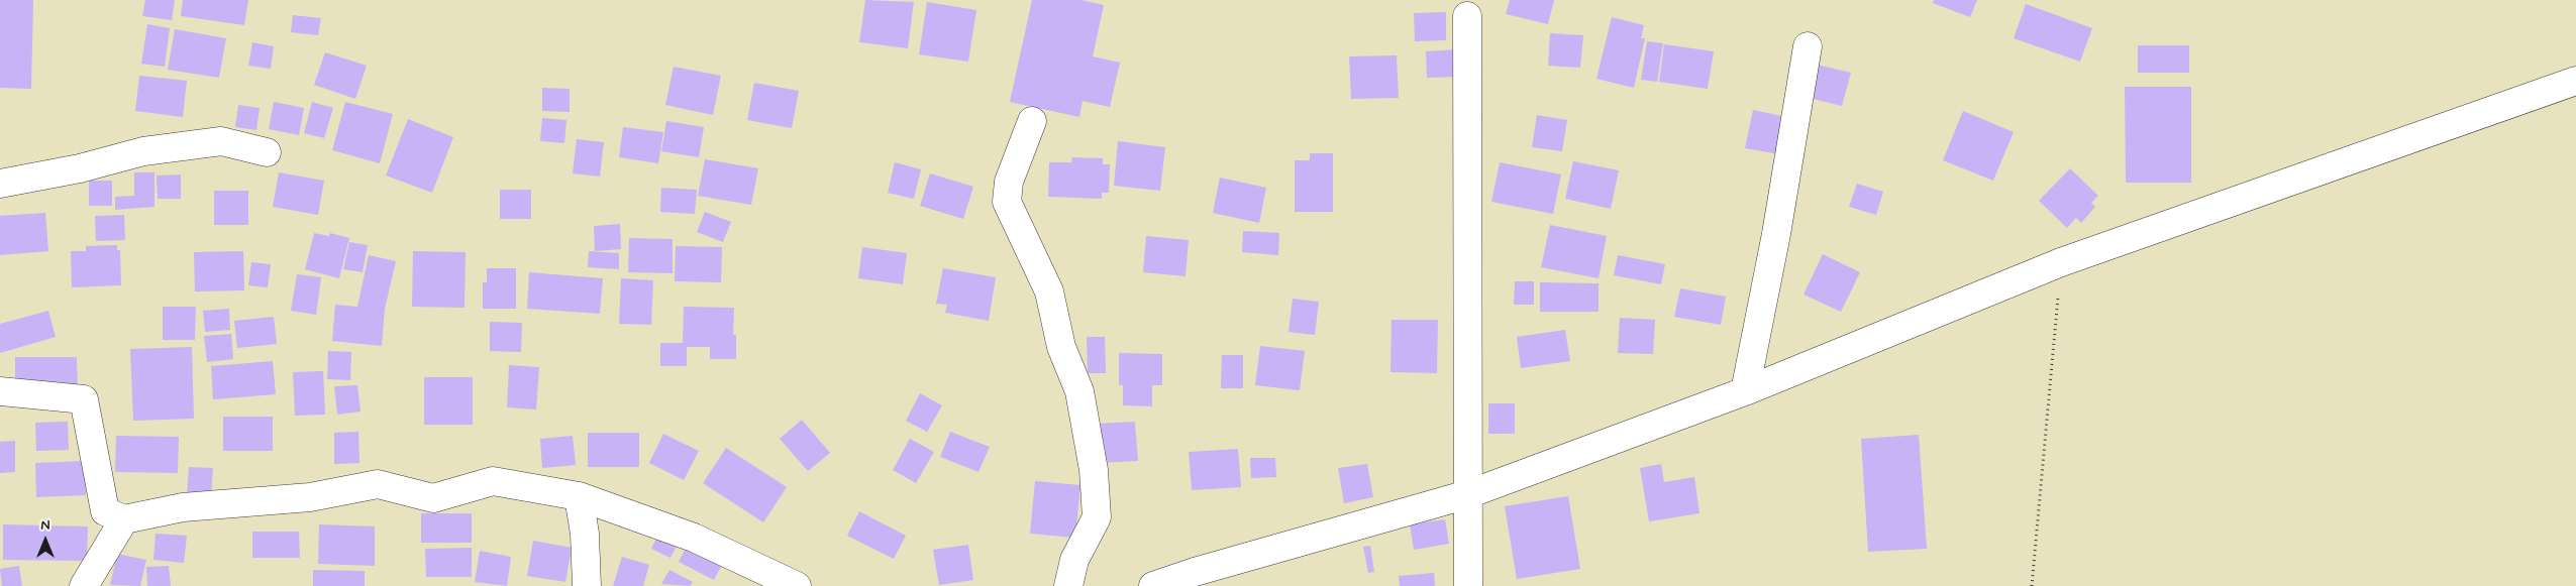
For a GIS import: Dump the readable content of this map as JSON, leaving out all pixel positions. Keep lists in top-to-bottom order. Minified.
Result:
{"north":"top"}
